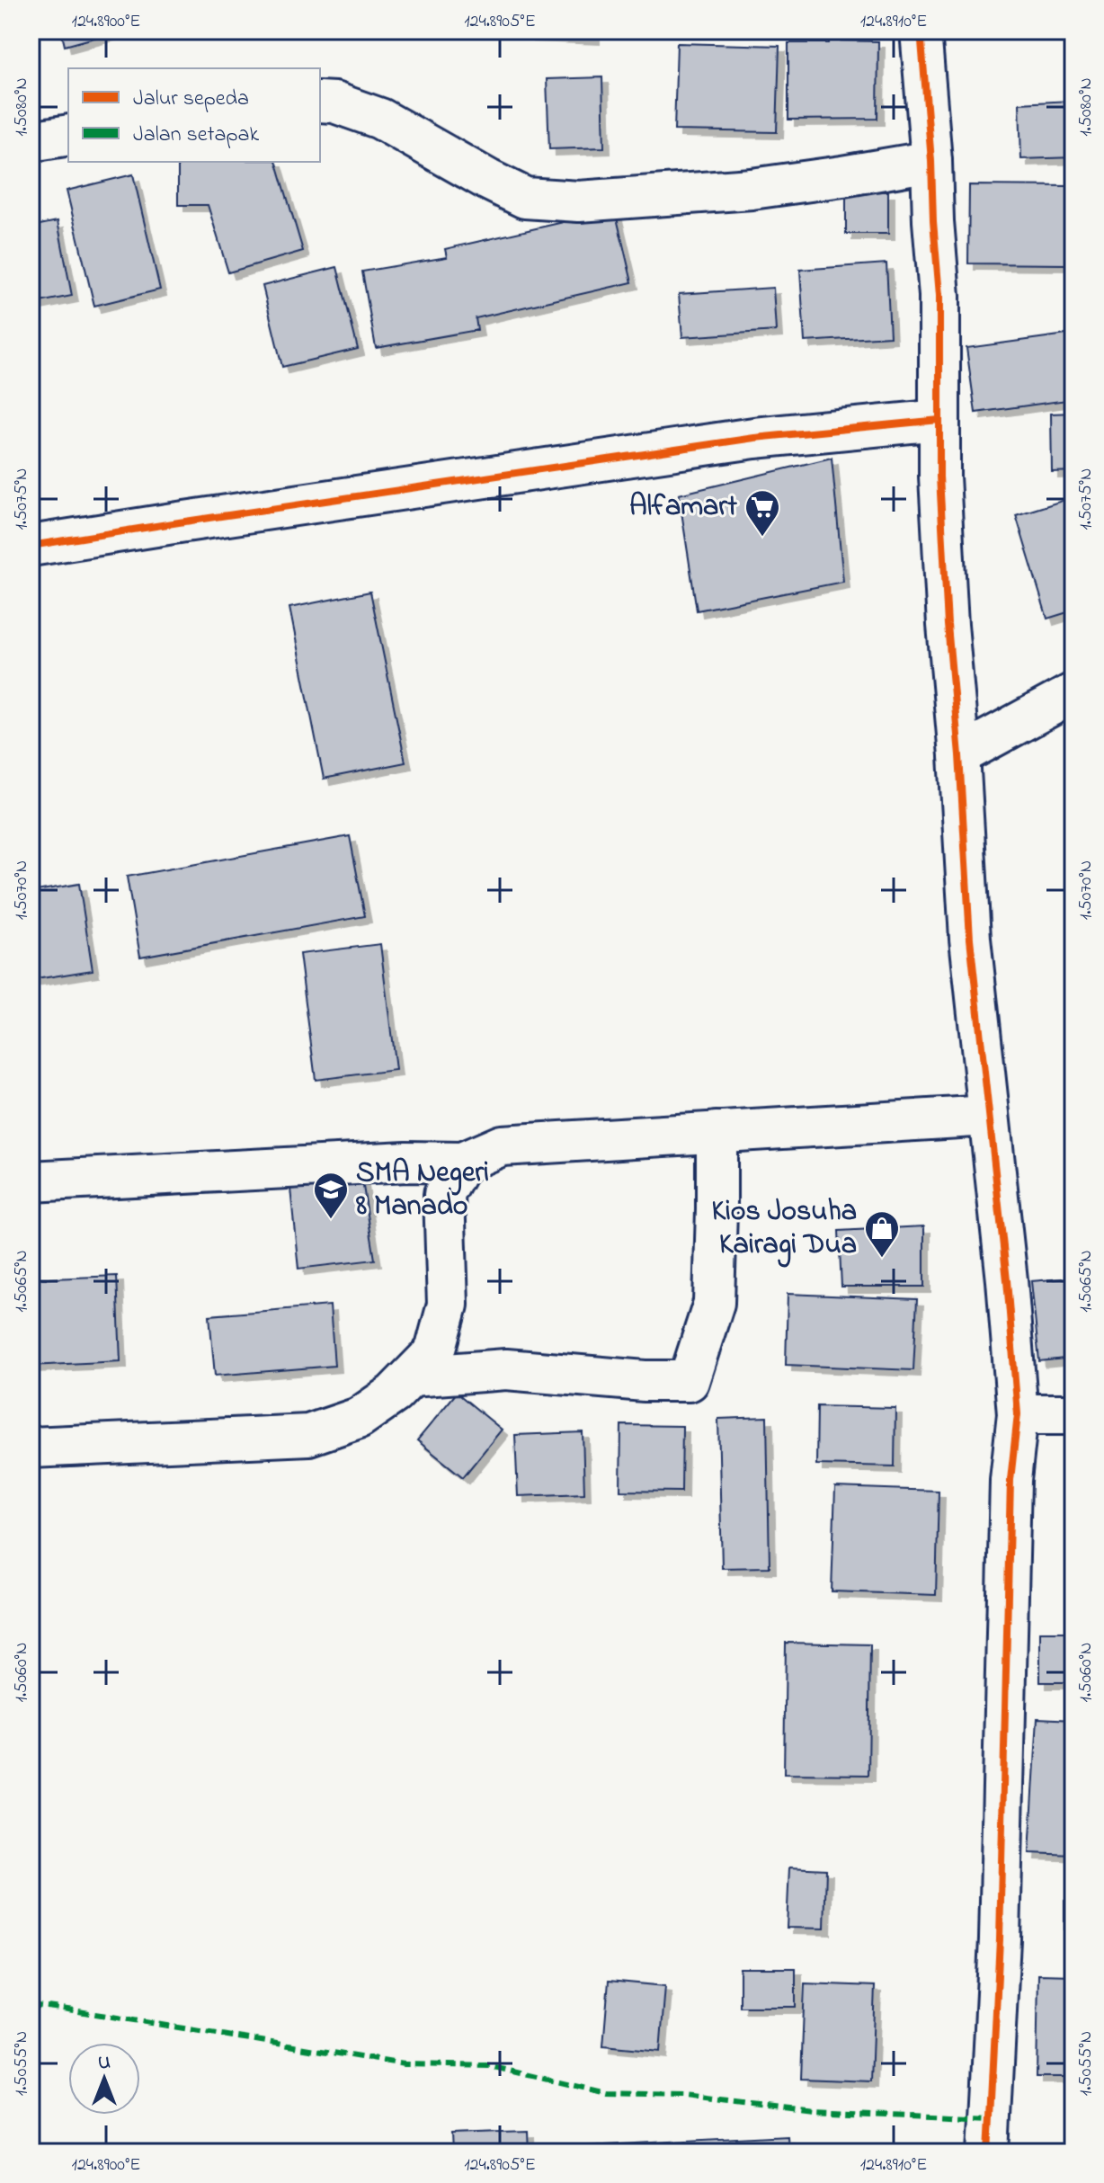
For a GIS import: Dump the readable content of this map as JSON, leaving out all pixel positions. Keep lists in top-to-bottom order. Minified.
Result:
{"places":{"supermarket":["Alfamart"],"school or university":["SMA Negeri 8 Manado"],"shop":["Kios Josuha Kairagi Dua"]},"legend":["Jalur sepeda","Jalan setapak"],"north":"top","coordinates":["124.8900°E","124.8905°E","124.8910°E","1.5080°N","1.5075°N","1.5070°N","1.5065°N","1.5060°N","1.5055°N"]}
